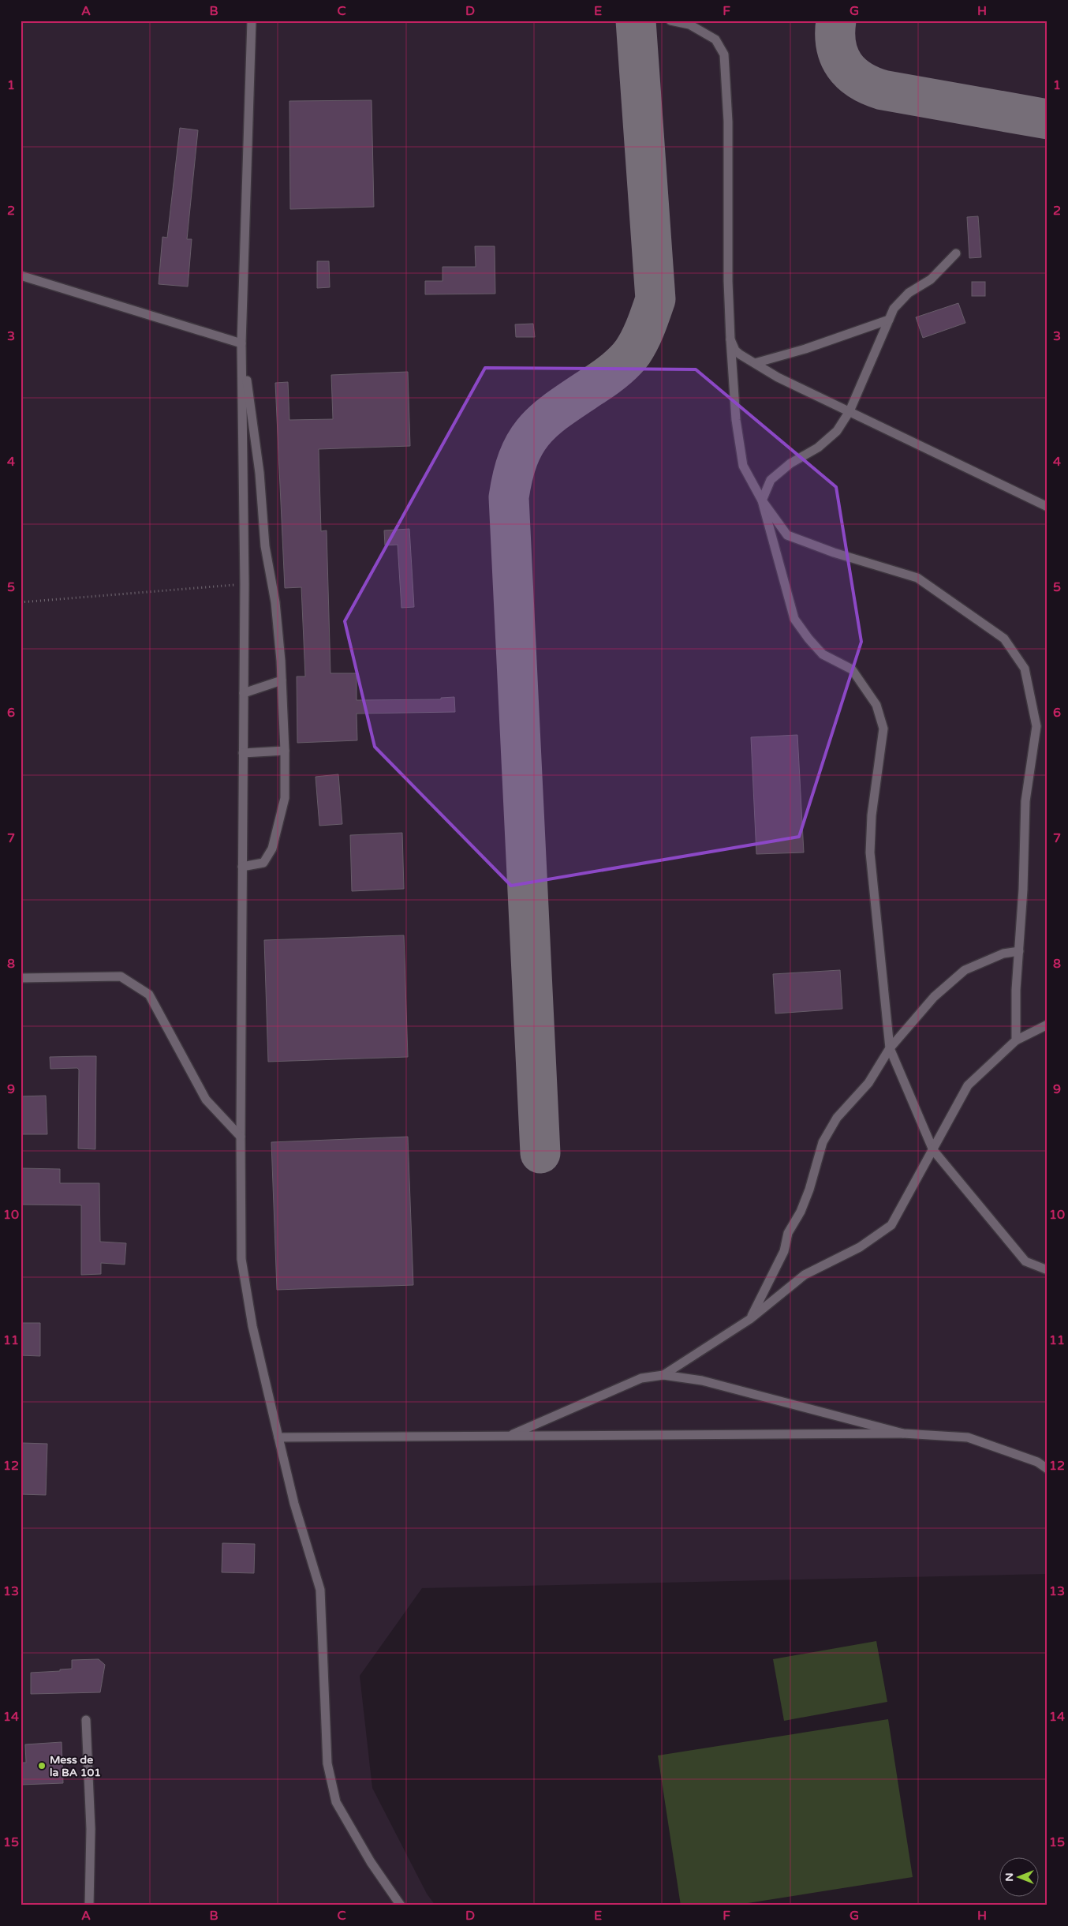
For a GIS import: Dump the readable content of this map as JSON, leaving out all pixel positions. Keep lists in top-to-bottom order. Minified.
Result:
{"places":["Mess de la BA 101"],"north":"left","grid":{"columns":["A","B","C","D","E","F","G","H"],"rows":["1","2","3","4","5","6","7","8","9","10","11","12","13","14","15"]}}
